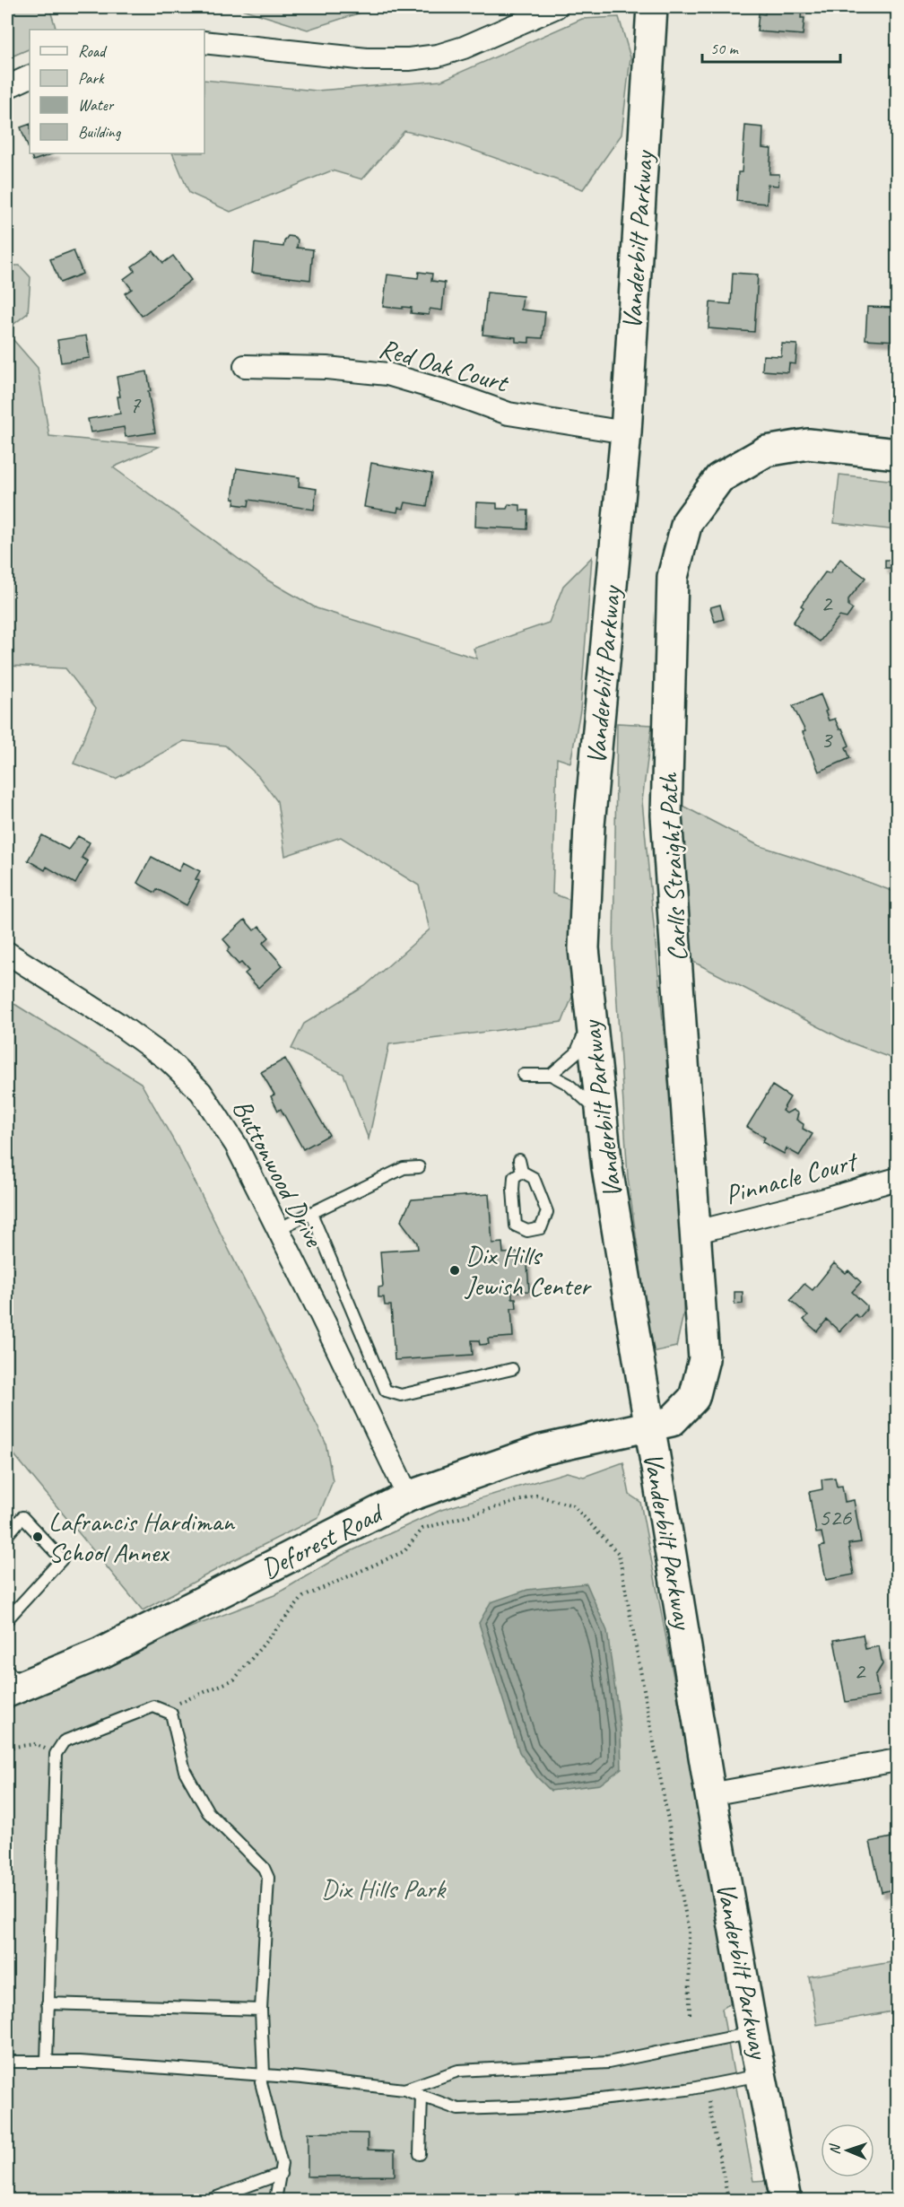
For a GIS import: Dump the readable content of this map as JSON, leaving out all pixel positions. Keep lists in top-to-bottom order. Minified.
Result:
{"streets":{"main road":["Vanderbilt Parkway","Carlls Straight Path","Deforest Road"],"street":["Red Oak Court","Buttonwood Drive","Pinnacle Court"]},"crossings":[["Vanderbilt Parkway","Red Oak Court"],["Vanderbilt Parkway","Carlls Straight Path"],["Vanderbilt Parkway","Deforest Road"],["Carlls Straight Path","Pinnacle Court"],["Carlls Straight Path","Deforest Road"],["Buttonwood Drive","Deforest Road"]],"parks":["Dix Hills Park"],"places":["Dix Hills Jewish Center","Lafrancis Hardiman School Annex"],"house_numbers":["7","2","3","526","2"],"legend":["Road","Park","Water","Building"],"scale_bar":"50 m","north":"left"}
